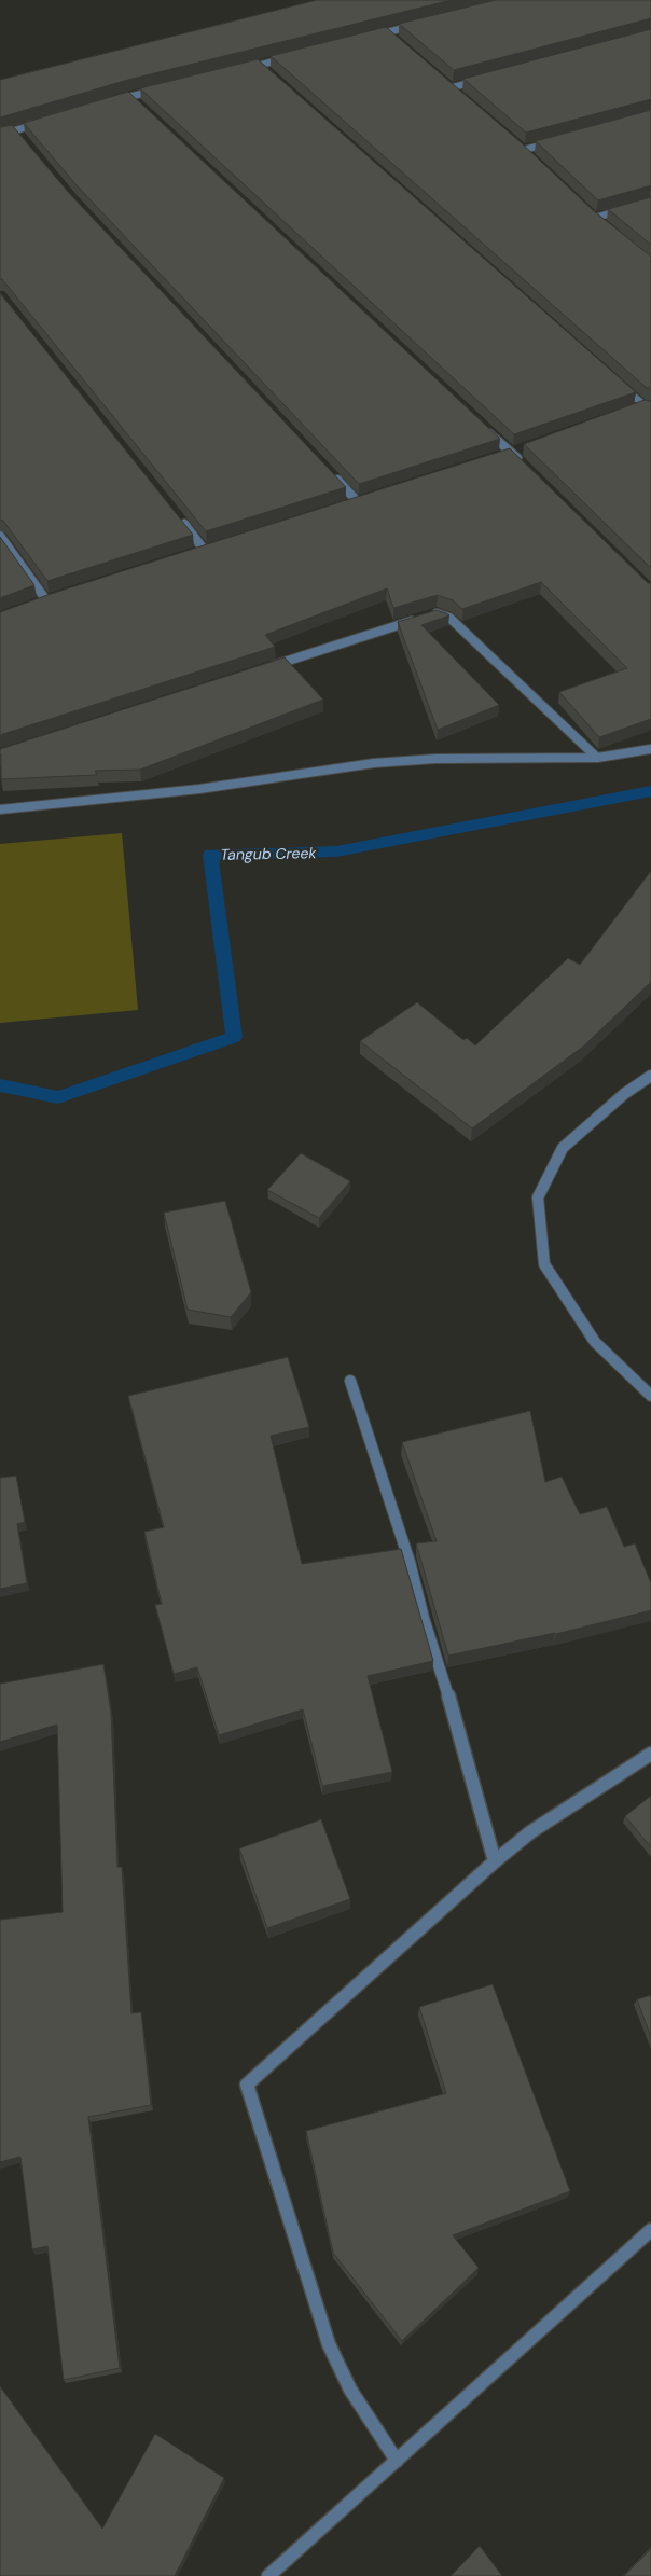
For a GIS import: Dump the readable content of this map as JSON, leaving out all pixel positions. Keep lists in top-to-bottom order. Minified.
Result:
{"water":["Tangub Creek"]}
